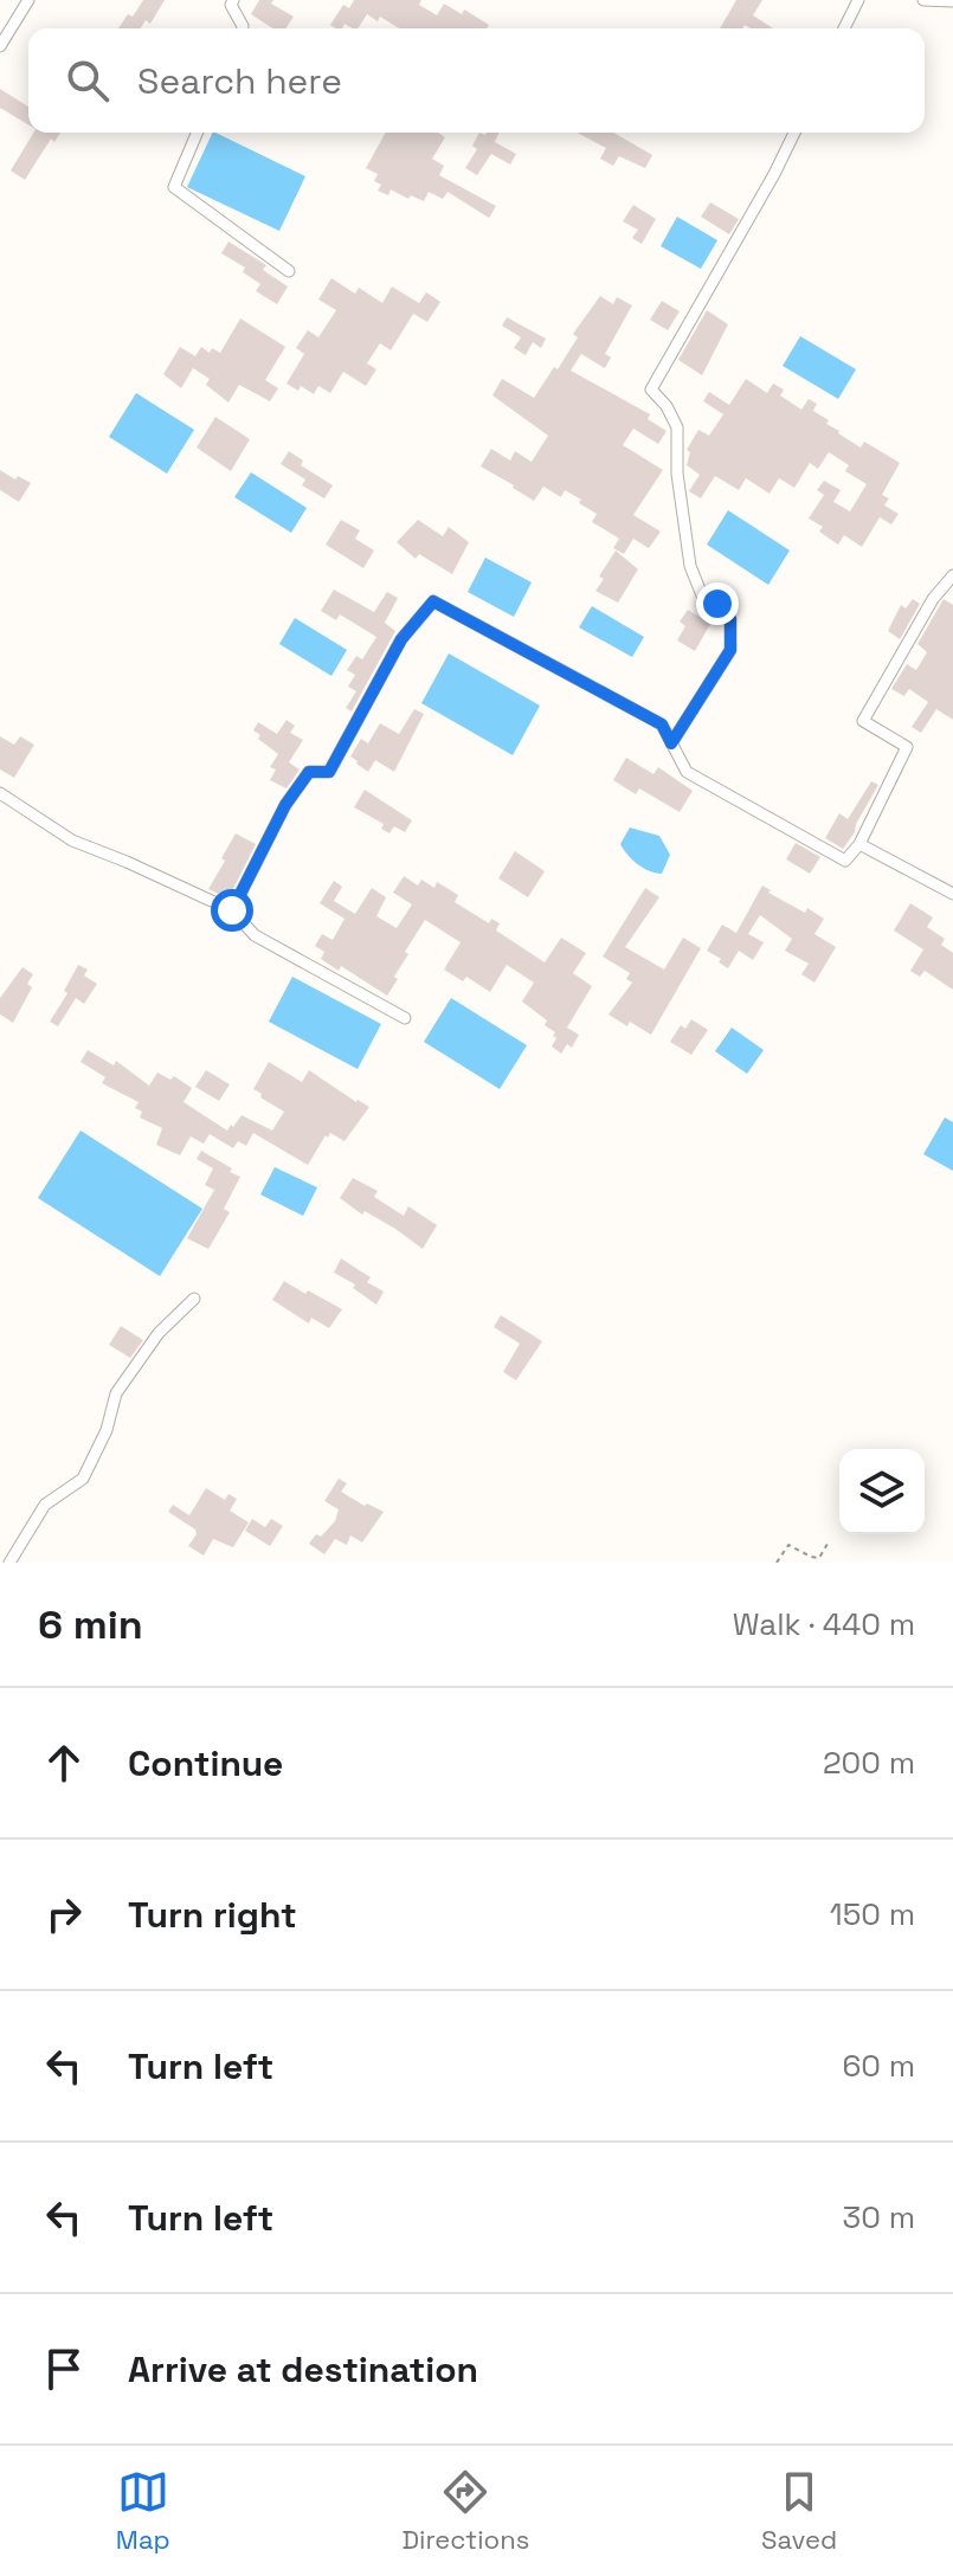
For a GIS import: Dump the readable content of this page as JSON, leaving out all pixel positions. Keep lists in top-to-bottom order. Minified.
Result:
{"page":{"search":"Search here","heading":["6 min","Walk · 440 m"],"list":[["Continue","200 m"],["Turn right","150 m"],["Turn left","60 m"],["Turn left","30 m"],"Arrive at destination"],"nav":["Map","Directions","Saved"]}}
